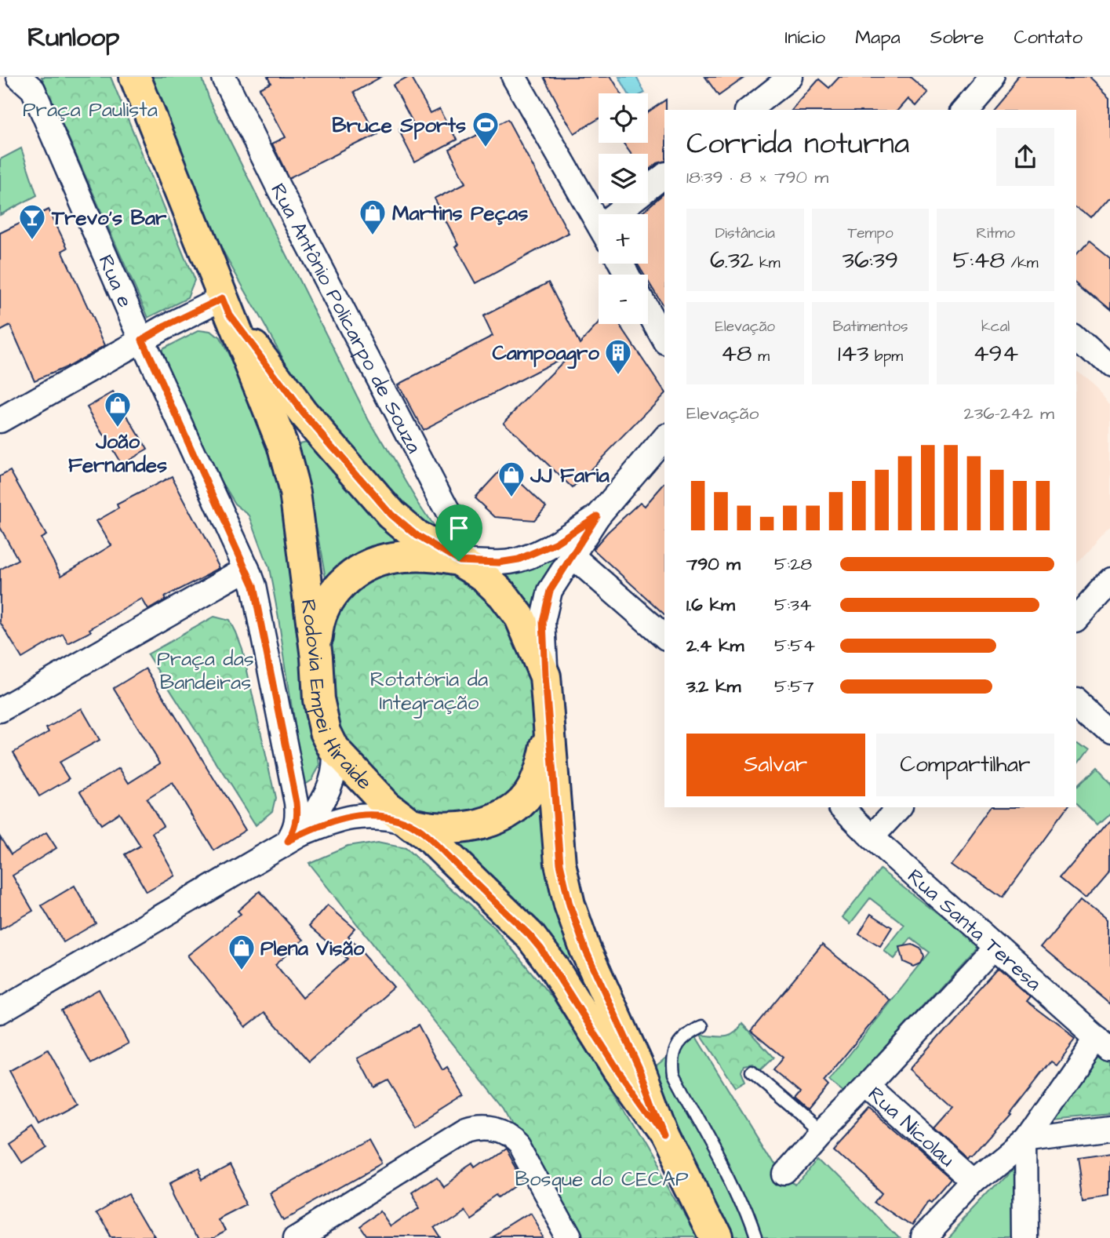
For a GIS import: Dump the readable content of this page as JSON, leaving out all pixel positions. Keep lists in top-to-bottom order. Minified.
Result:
{"streets":{"main road":["Rodovia Empei Hiraide"],"street":["Rua e","Rua Antônio Policarpo de Souza","Rua Santa Teresa","Rua Nicolau"]},"crossings":[["Rua Antônio Policarpo de Souza","Rodovia Empei Hiraide"],["Rua Santa Teresa","Rua Nicolau"]],"parks":["Praça Paulista","Praça das Bandeiras","Rotatória da Integração","Bosque do CECAP"],"places":{"sports":["Bruce Sports"],"shop":["Martins Peças","João Fernandes","JJ Faria","Plena Visão"],"bar":["Trevo's Bar"],"building":["Campoagro"]},"page":{"header":"Runloop","nav":["Início","Mapa","Sobre","Contato"],"map_buttons":["+","−"],"heading":["Corrida noturna","18:39 · 8 × 790 m"],"stats":[["Distância","6.32 km"],["Tempo","36:39"],["Ritmo","5:48 /km"],["Elevação","48 m"],["Batimentos","143 bpm"],["kcal","494"]],"chart":["Elevação","236–242 m"],"list":[{"name":"790 m","note":"5:28"},{"name":"1.6 km","note":"5:34"},{"name":"2.4 km","note":"5:54"},{"name":"3.2 km","note":"5:57"}],"buttons":["Salvar","Compartilhar"]}}
